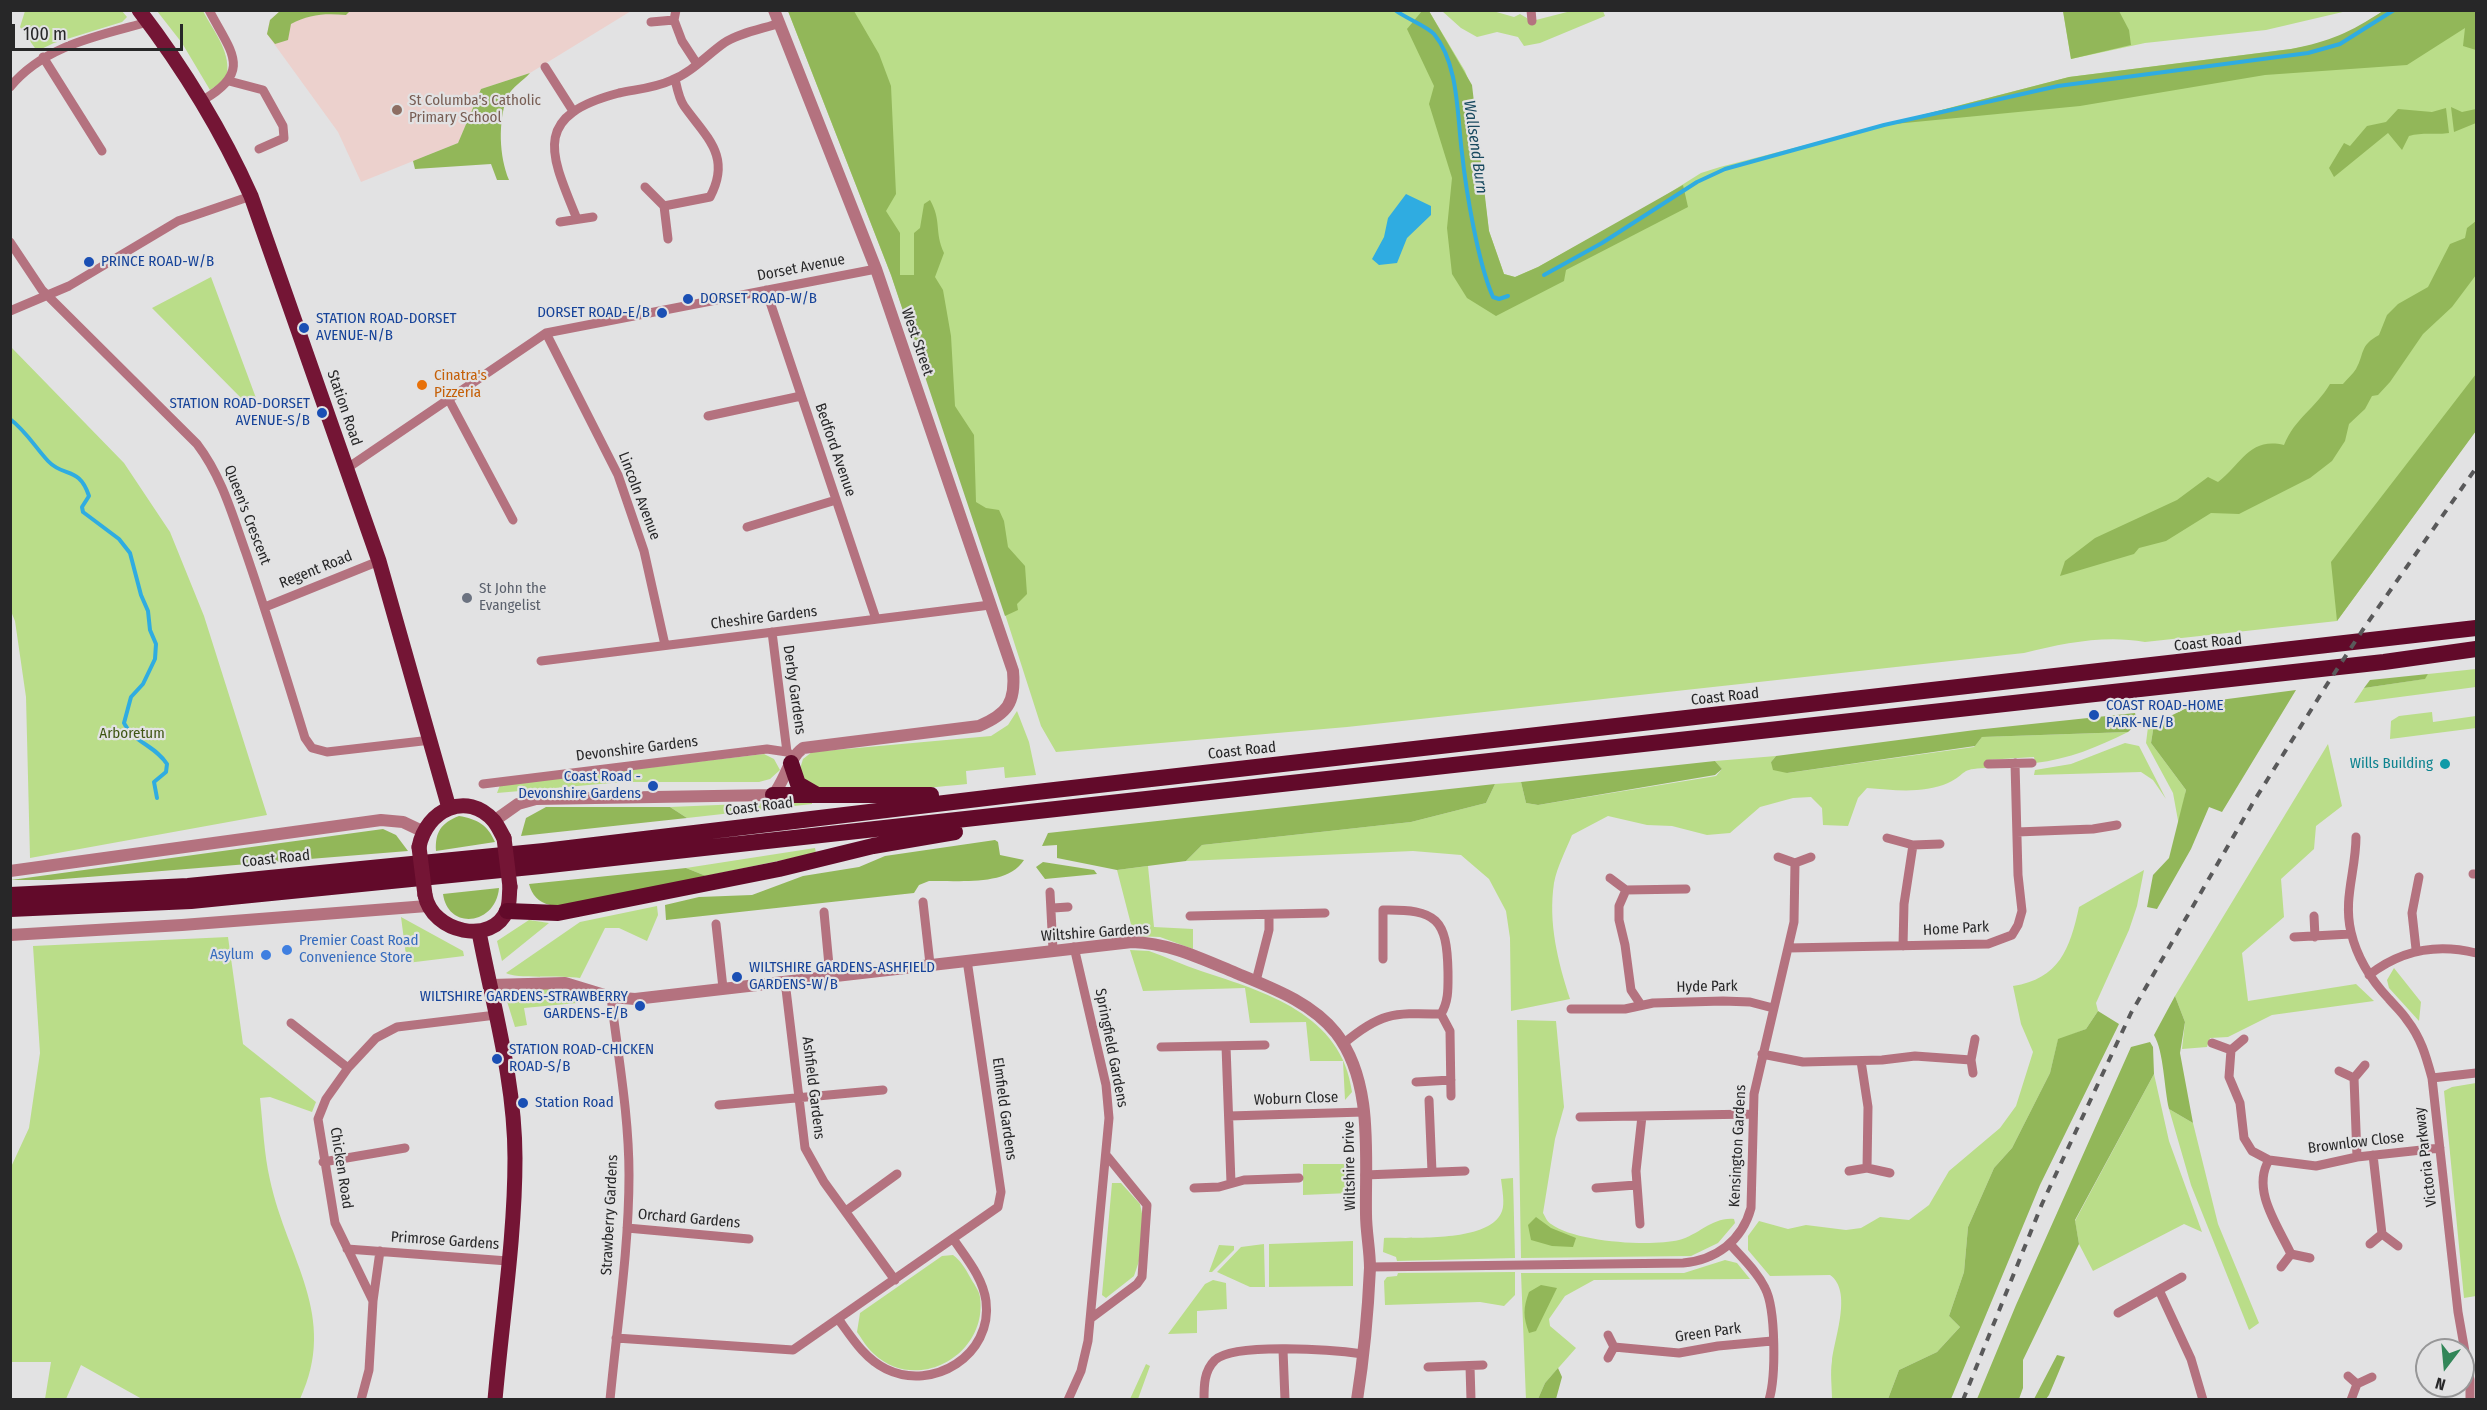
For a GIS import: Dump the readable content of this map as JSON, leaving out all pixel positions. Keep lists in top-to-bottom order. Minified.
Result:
{"streets":{"highway":["Coast Road"],"main road":["Station Road"],"street":["Dorset Avenue","West Street","Bedford Avenue","Lincoln Avenue","Queen's Crescent","Regent Road","Cheshire Gardens","Derby Gardens","Devonshire Gardens","Home Park","Wiltshire Gardens","Hyde Park","Springfield Gardens","Ashfield Gardens","Woburn Close","Elmfield Gardens","Brownlow Close","Kensington Gardens","Victoria Parkway","Wiltshire Drive","Chicken Road","Strawberry Gardens","Orchard Gardens","Primrose Gardens","Green Park"]},"crossings":[["Dorset Avenue","West Street"],["Dorset Avenue","Station Road"],["Dorset Avenue","Bedford Avenue"],["Dorset Avenue","Lincoln Avenue"],["West Street","Cheshire Gardens"],["West Street","Devonshire Gardens"],["Station Road","Queen's Crescent"],["Station Road","Regent Road"],["Station Road","Coast Road"],["Bedford Avenue","Cheshire Gardens"],["Lincoln Avenue","Cheshire Gardens"],["Queen's Crescent","Regent Road"],["Cheshire Gardens","Derby Gardens"],["Derby Gardens","Devonshire Gardens"],["Home Park","Kensington Gardens"],["Wiltshire Gardens","Springfield Gardens"],["Wiltshire Gardens","Ashfield Gardens"],["Wiltshire Gardens","Elmfield Gardens"],["Wiltshire Gardens","Wiltshire Drive"],["Wiltshire Gardens","Strawberry Gardens"],["Hyde Park","Kensington Gardens"],["Ashfield Gardens","Elmfield Gardens"],["Woburn Close","Wiltshire Drive"],["Elmfield Gardens","Strawberry Gardens"],["Brownlow Close","Victoria Parkway"],["Kensington Gardens","Wiltshire Drive"],["Chicken Road","Primrose Gardens"],["Strawberry Gardens","Orchard Gardens"]],"water":["Wallsend Burn"],"parks":["Arboretum"],"places":["St Columba's Catholic Primary School","PRINCE ROAD-W/B","DORSET ROAD-W/B","DORSET ROAD-E/B","STATION ROAD-DORSET AVENUE-N/B","Cinatra's Pizzeria","STATION ROAD-DORSET AVENUE-S/B","St John the Evangelist","COAST ROAD-HOME PARK-NE/B","Wills Building","Coast Road - Devonshire Gardens","Premier Coast Road Convenience Store","Asylum","WILTSHIRE GARDENS-ASHFIELD GARDENS-W/B","WILTSHIRE GARDENS-STRAWBERRY GARDENS-E/B","STATION ROAD-CHICKEN ROAD-S/B","Station Road"],"scale_bar":"100 m","north":"bottom"}
